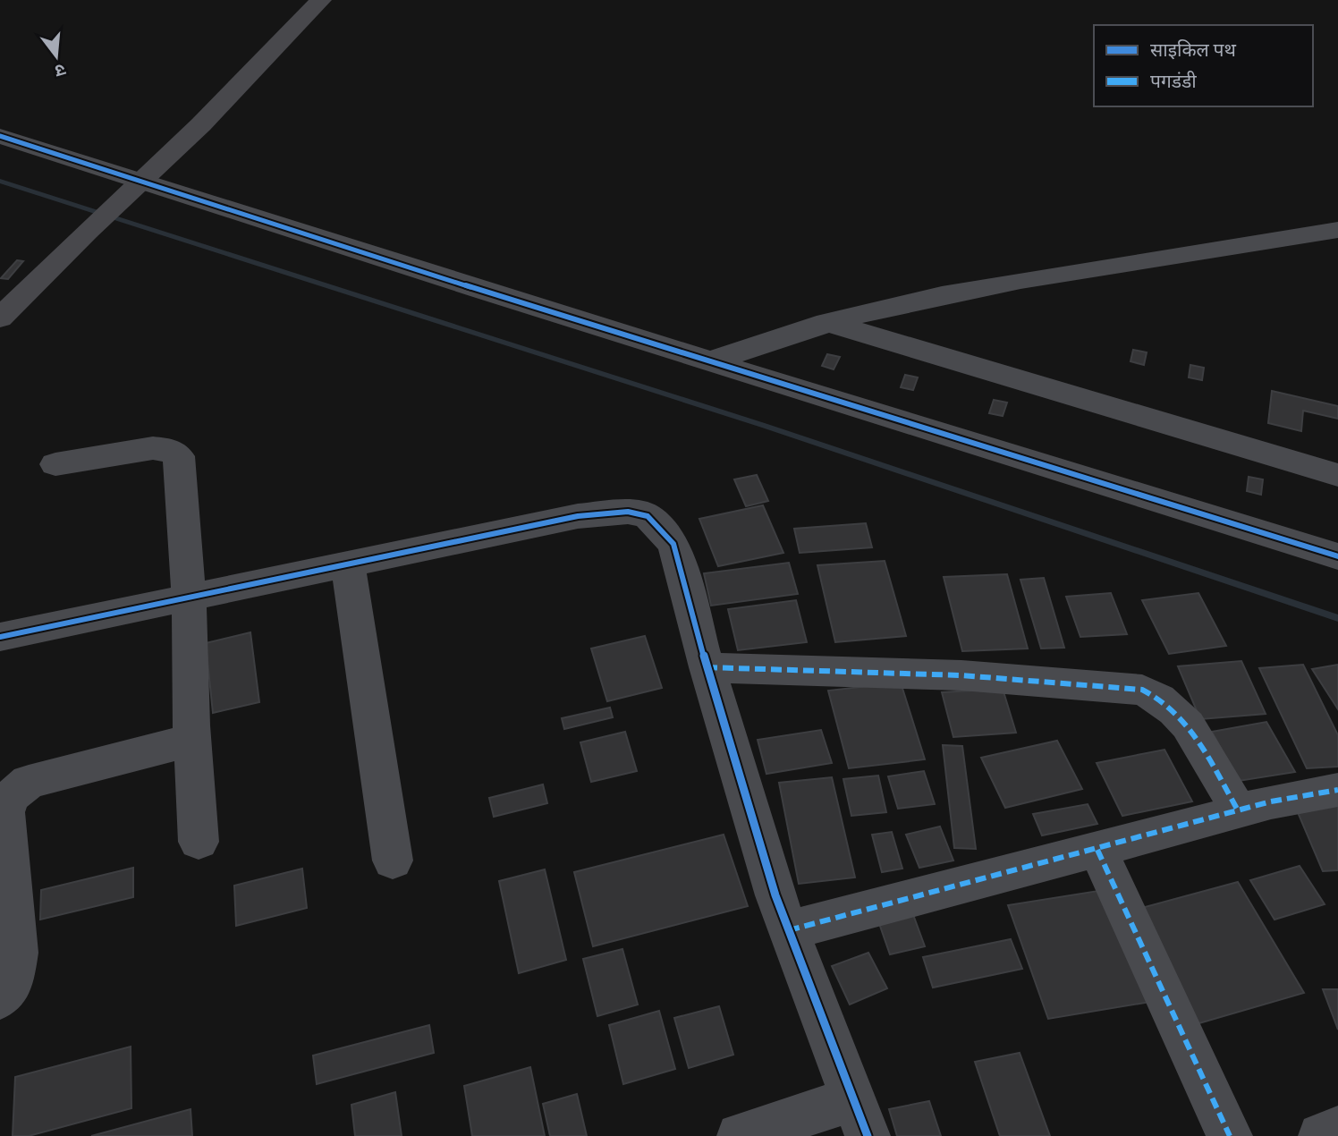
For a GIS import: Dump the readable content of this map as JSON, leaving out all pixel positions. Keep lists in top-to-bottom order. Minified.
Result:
{"legend":["साइकिल पथ","पगडंडी"],"north":"bottom"}
